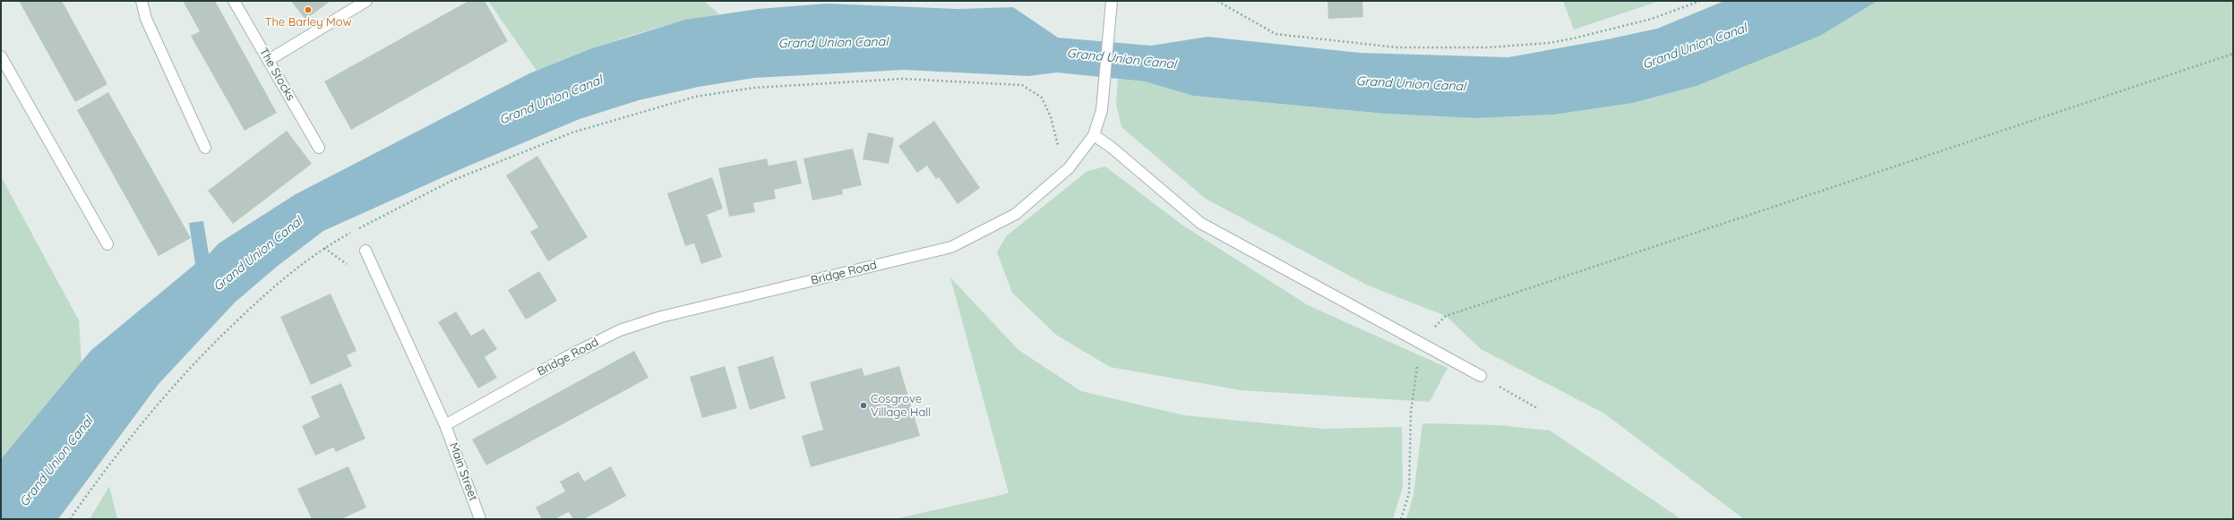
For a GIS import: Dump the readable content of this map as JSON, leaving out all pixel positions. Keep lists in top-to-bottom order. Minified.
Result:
{"streets":{"street":["The Stocks","Bridge Road","Main Street"]},"crossings":[["Bridge Road","Main Street"]],"water":["Grand Union Canal"],"places":["The Barley Mow","Cosgrove Village Hall"]}
